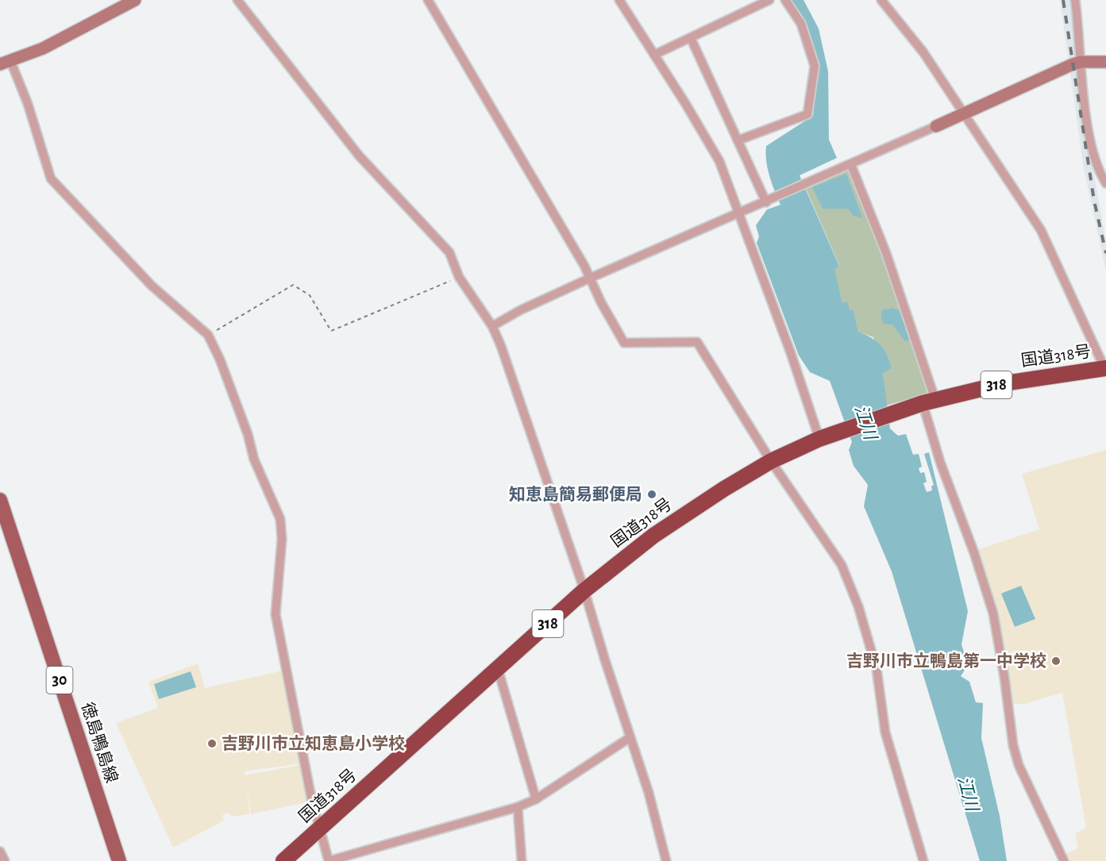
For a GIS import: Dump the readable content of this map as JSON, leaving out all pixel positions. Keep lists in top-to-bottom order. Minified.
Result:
{"streets":{"highway":["国道318号","318"],"main road":["30","徳島鴨島線"]},"water":["江川"],"places":["知恵島簡易郵便局","吉野川市立鴨島第一中学校","吉野川市立知恵島小学校"]}
